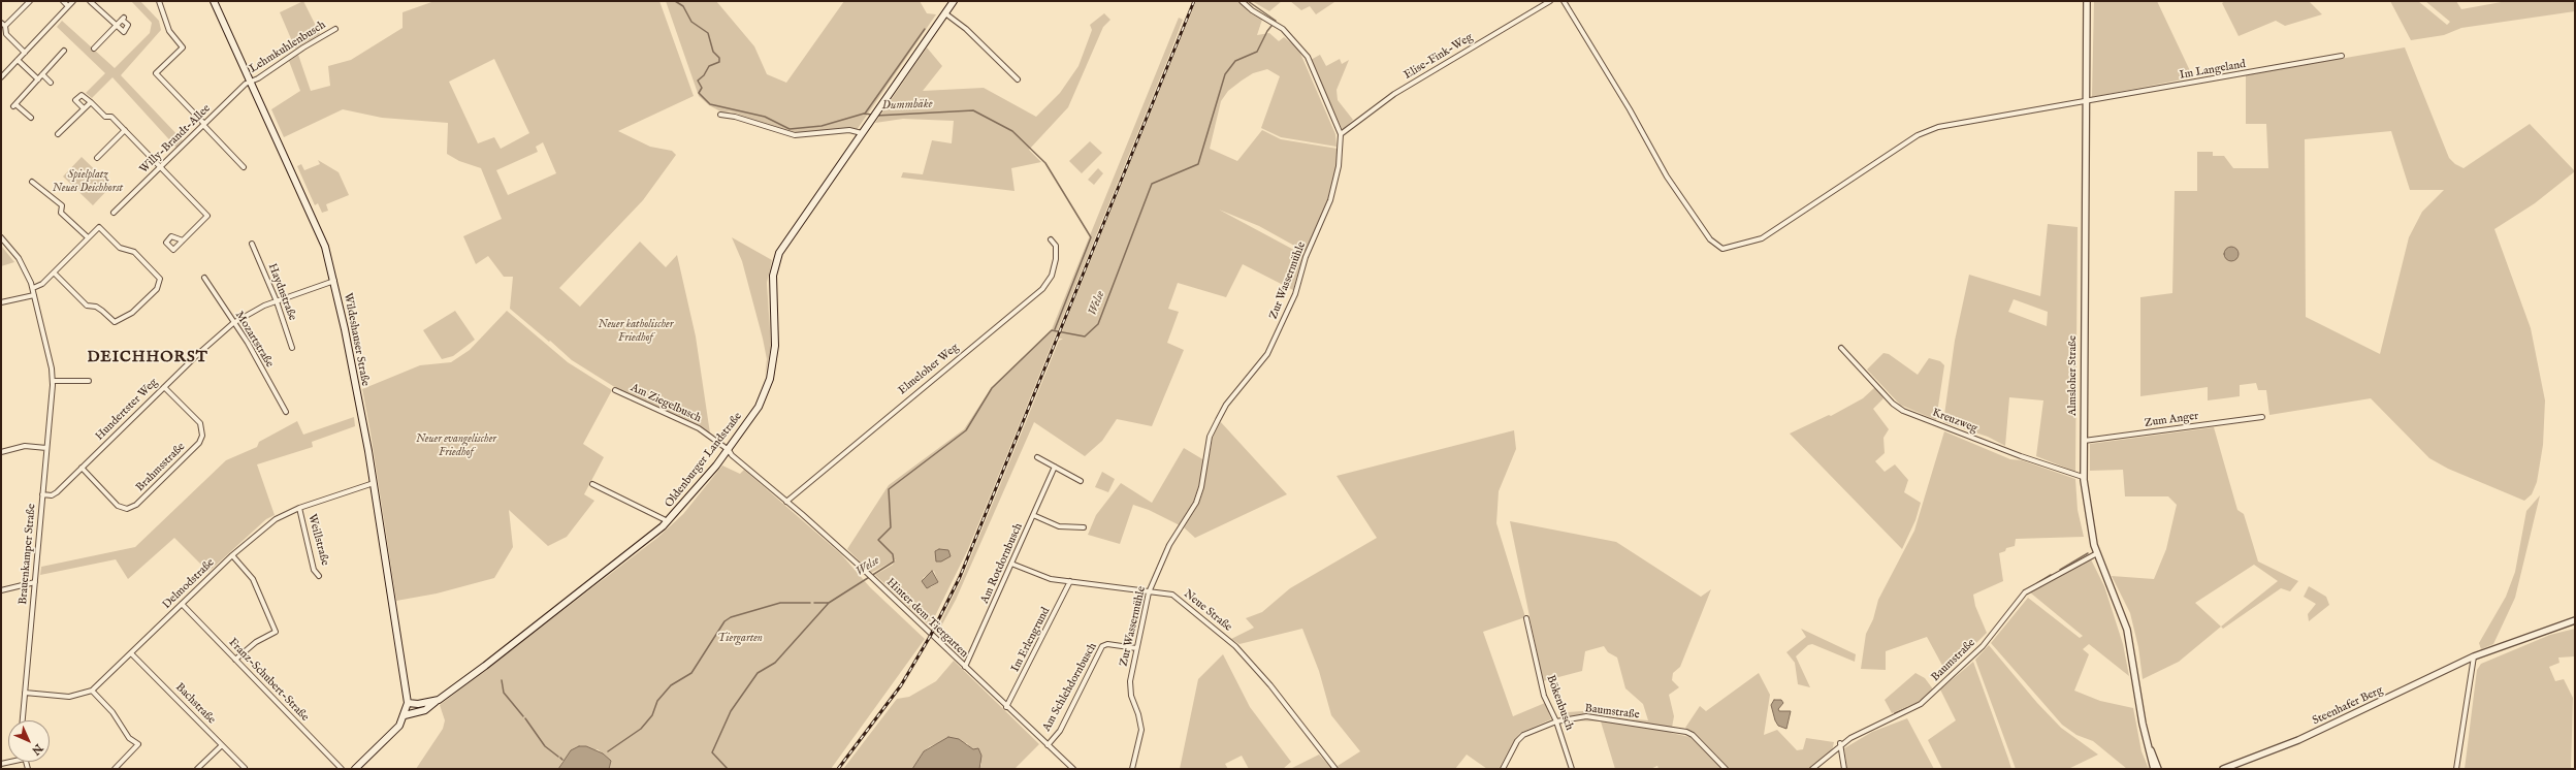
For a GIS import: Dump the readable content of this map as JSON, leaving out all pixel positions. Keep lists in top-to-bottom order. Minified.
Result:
{"streets":{"main road":["Wildeshauser Straße","Oldenburger Landstraße"],"street":["Lehmkuhlenbusch","Elise-Fink-Weg","Im Langeland","Willy-Brandt-Allee","Zur Wassermühle","Haydnstraße","Mozartstraße","Elmeloher Weg","Almsloher Straße","Am Ziegelbusch","Hundertster Weg","Zum Anger","Kreuzweg","Brahmsstraße","Weillstraße","Brauenkamper Straße","Am Rotdornbusch","Delmodstraße","Neue Straße","Hinter dem Tiergarten","Im Erlengrund","Baumstraße","Franz-Schubert-Straße","Am Schlehdornbusch","Bökenbusch","Bachstraße","Steenhafer Berg"]},"crossings":[["Lehmkuhlenbusch","Willy-Brandt-Allee"],["Lehmkuhlenbusch","Wildeshauser Straße"],["Elise-Fink-Weg","Zur Wassermühle"],["Im Langeland","Almsloher Straße"],["Willy-Brandt-Allee","Wildeshauser Straße"],["Zur Wassermühle","Neue Straße"],["Zur Wassermühle","Am Schlehdornbusch"],["Haydnstraße","Hundertster Weg"],["Mozartstraße","Hundertster Weg"],["Wildeshauser Straße","Hundertster Weg"],["Wildeshauser Straße","Oldenburger Landstraße"],["Wildeshauser Straße","Delmodstraße"],["Elmeloher Weg","Hinter dem Tiergarten"],["Almsloher Straße","Zum Anger"],["Almsloher Straße","Kreuzweg"],["Almsloher Straße","Baumstraße"],["Am Ziegelbusch","Oldenburger Landstraße"],["Am Ziegelbusch","Hinter dem Tiergarten"],["Hundertster Weg","Brahmsstraße"],["Hundertster Weg","Brauenkamper Straße"],["Oldenburger Landstraße","Hinter dem Tiergarten"],["Weillstraße","Delmodstraße"],["Brauenkamper Straße","Delmodstraße"],["Am Rotdornbusch","Neue Straße"],["Am Rotdornbusch","Hinter dem Tiergarten"],["Delmodstraße","Franz-Schubert-Straße"],["Delmodstraße","Bachstraße"],["Neue Straße","Im Erlengrund"],["Hinter dem Tiergarten","Im Erlengrund"],["Hinter dem Tiergarten","Am Schlehdornbusch"],["Baumstraße","Bökenbusch"]],"districts":["DEICHHORST"],"water":["Dummbäke","Welse"],"parks":["Spielplatz Neues Deichhorst","Neuer katholischer Friedhof","Neuer evangelischer Friedhof","Tiergarten"],"north":"bottom right"}
